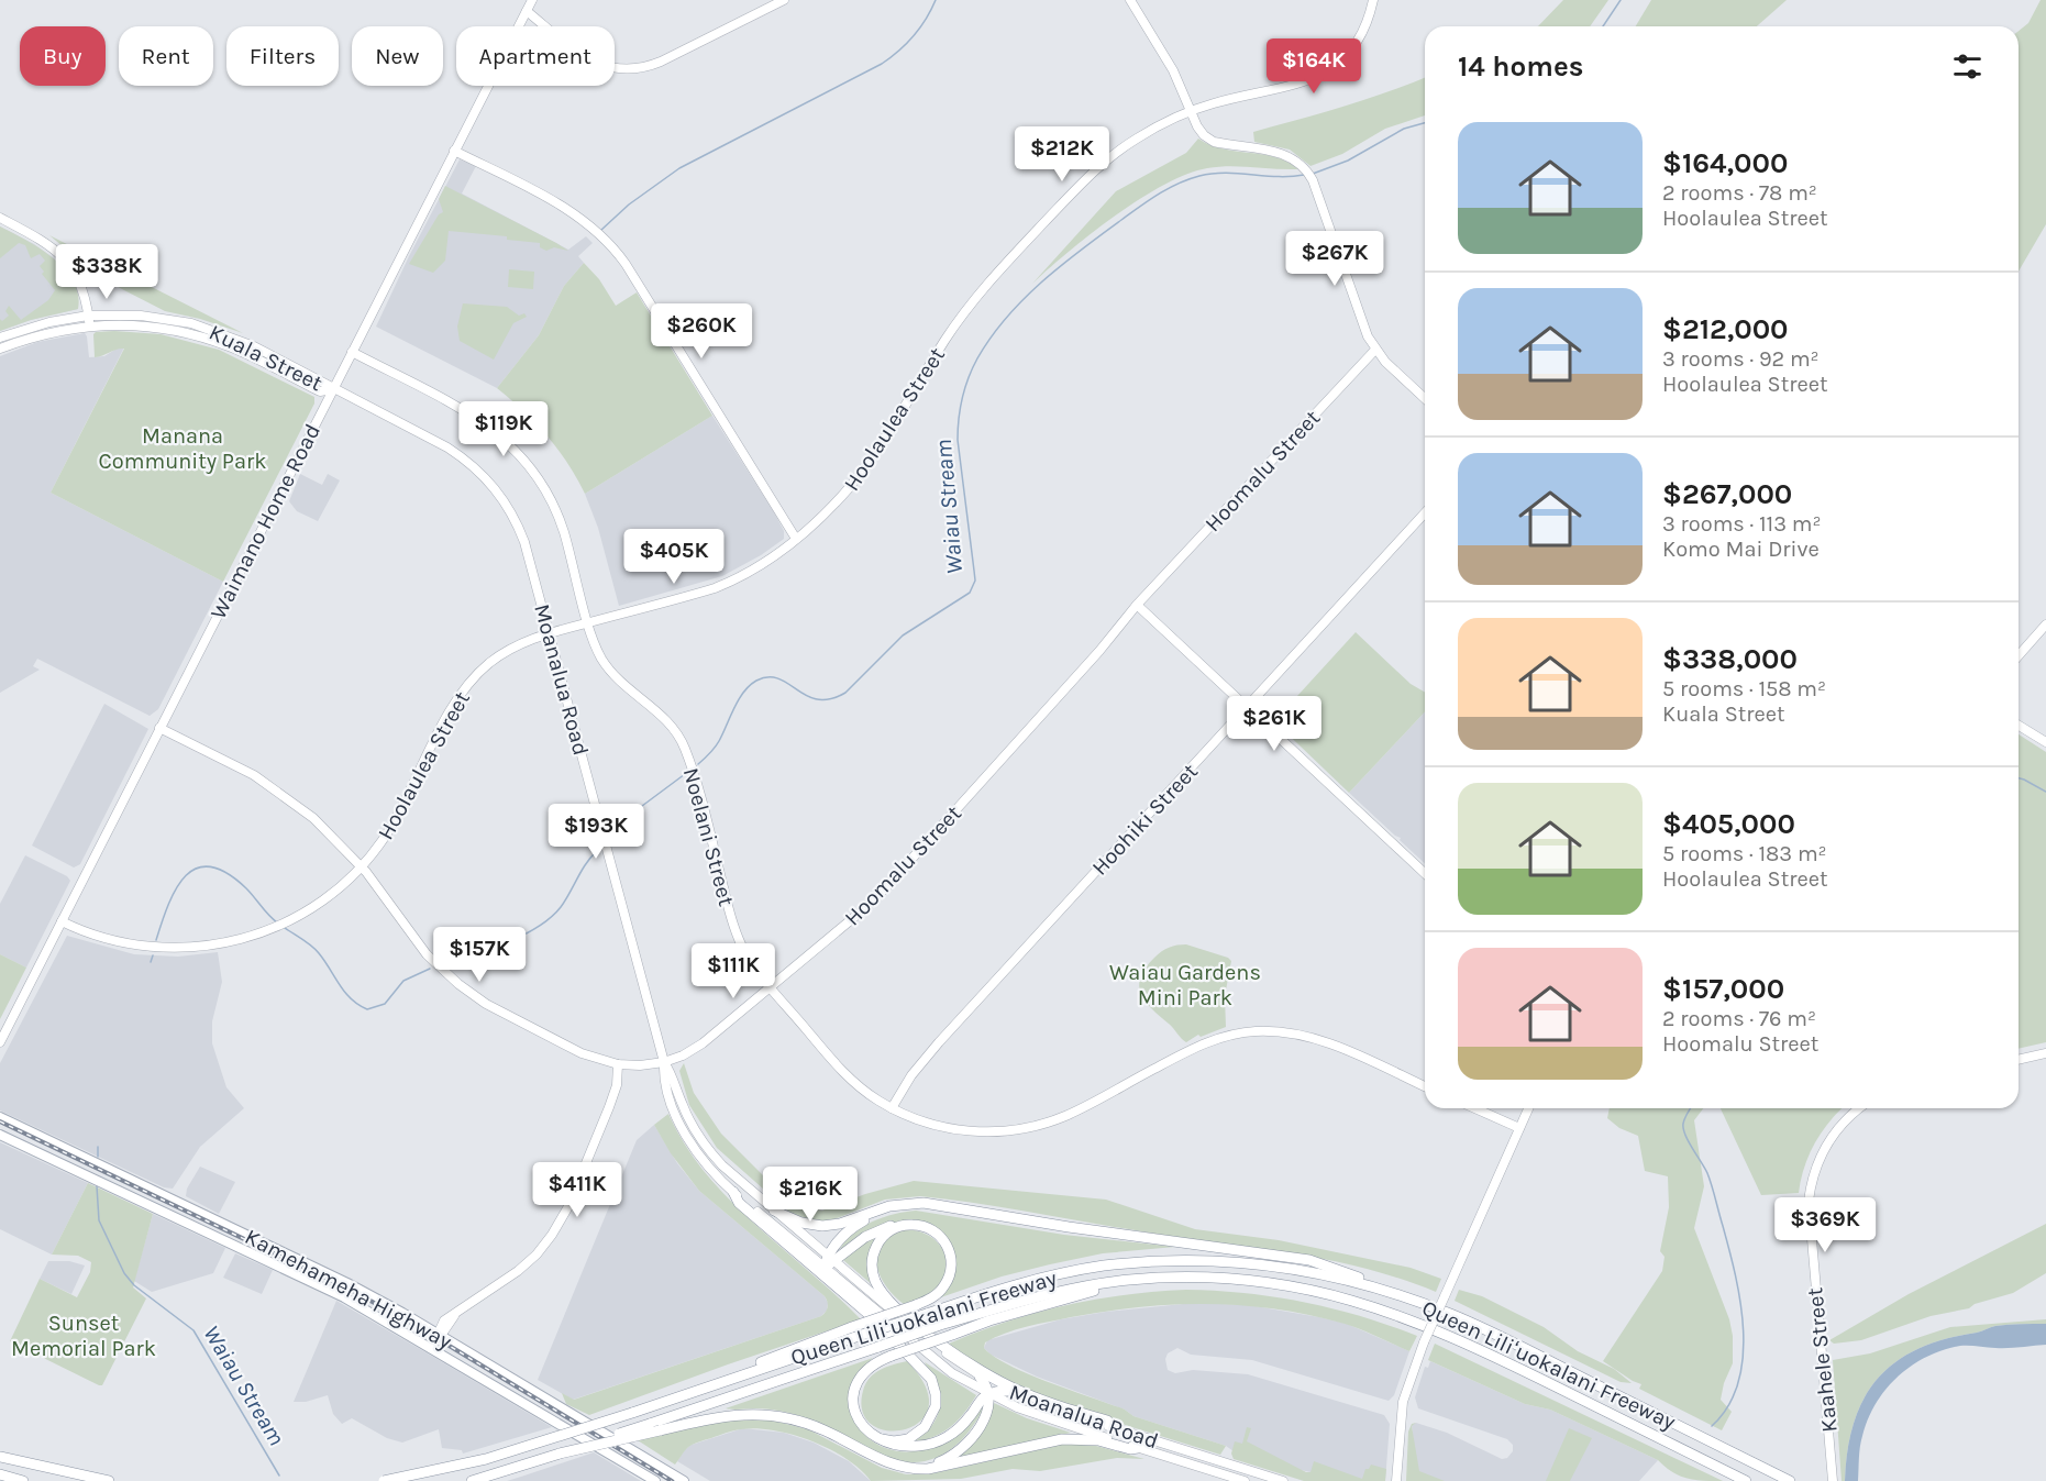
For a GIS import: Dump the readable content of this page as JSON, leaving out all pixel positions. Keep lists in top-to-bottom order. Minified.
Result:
{"streets":{"highway":["Queen Liliʻuokalani Freeway"],"main road":["Kamehameha Highway"],"street":["Kuala Street","Hoolaulea Street","Hoomalu Street","Waimano Home Road","Moanalua Road","Hoohiki Street","Noelani Street","Kaahele Street"]},"crossings":[["Kuala Street","Waimano Home Road"],["Kuala Street","Moanalua Road"],["Hoolaulea Street","Hoomalu Street"],["Hoolaulea Street","Waimano Home Road"],["Hoolaulea Street","Moanalua Road"],["Hoolaulea Street","Noelani Street"],["Hoomalu Street","Waimano Home Road"],["Hoomalu Street","Moanalua Road"],["Hoomalu Street","Noelani Street"],["Waimano Home Road","Moanalua Road"],["Waimano Home Road","Noelani Street"],["Hoohiki Street","Noelani Street"]],"water":["Waiau Stream"],"parks":["Manana Community Park","Waiau Gardens Mini Park","Sunset Memorial Park"],"page":{"chip":["Buy","Rent","Filters","New","Apartment"],"heading":"14 homes","price":["$164K","$212K","$267K","$338K","$260K","$119K","$405K","$261K","$193K","$157K","$111K","$411K","$216K","$369K"],"list":[{"name":"$164,000","note":"2 rooms · 78 m² · Hoolaulea Street"},{"name":"$212,000","note":"3 rooms · 92 m² · Hoolaulea Street"},{"name":"$267,000","note":"3 rooms · 113 m² · Komo Mai Drive"},{"name":"$338,000","note":"5 rooms · 158 m² · Kuala Street"},{"name":"$405,000","note":"5 rooms · 183 m² · Hoolaulea Street"},{"name":"$157,000","note":"2 rooms · 76 m² · Hoomalu Street"}]}}
